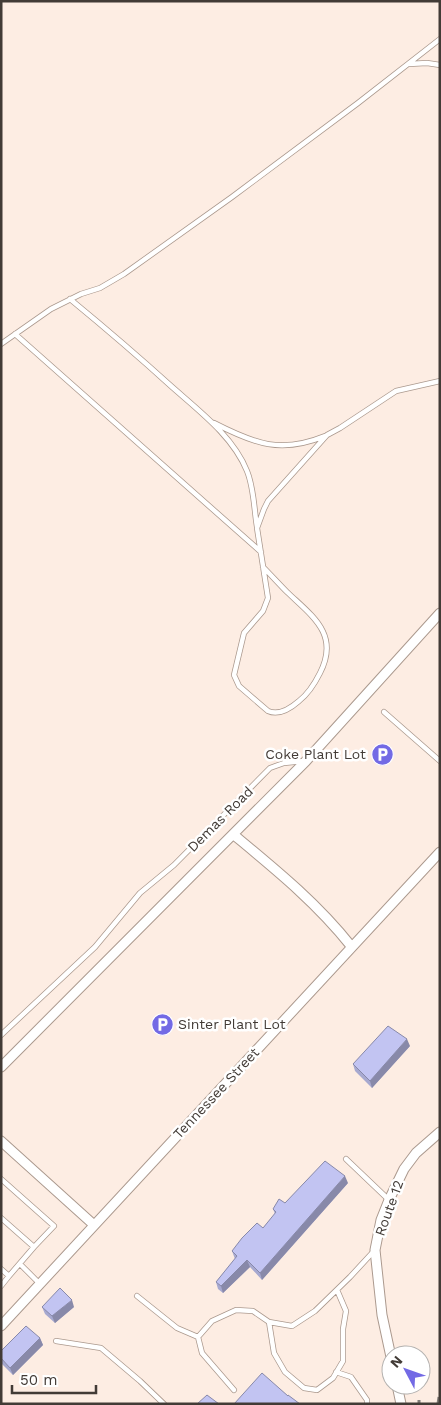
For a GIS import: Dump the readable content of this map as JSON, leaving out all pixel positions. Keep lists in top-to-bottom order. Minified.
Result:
{"streets":{"street":["Tennessee Street","Route 12"],"lane":["Demas Road"]},"places":{"parking":["Coke Plant Lot","Sinter Plant Lot"]},"scale_bar":"50 m","north":"top left"}
